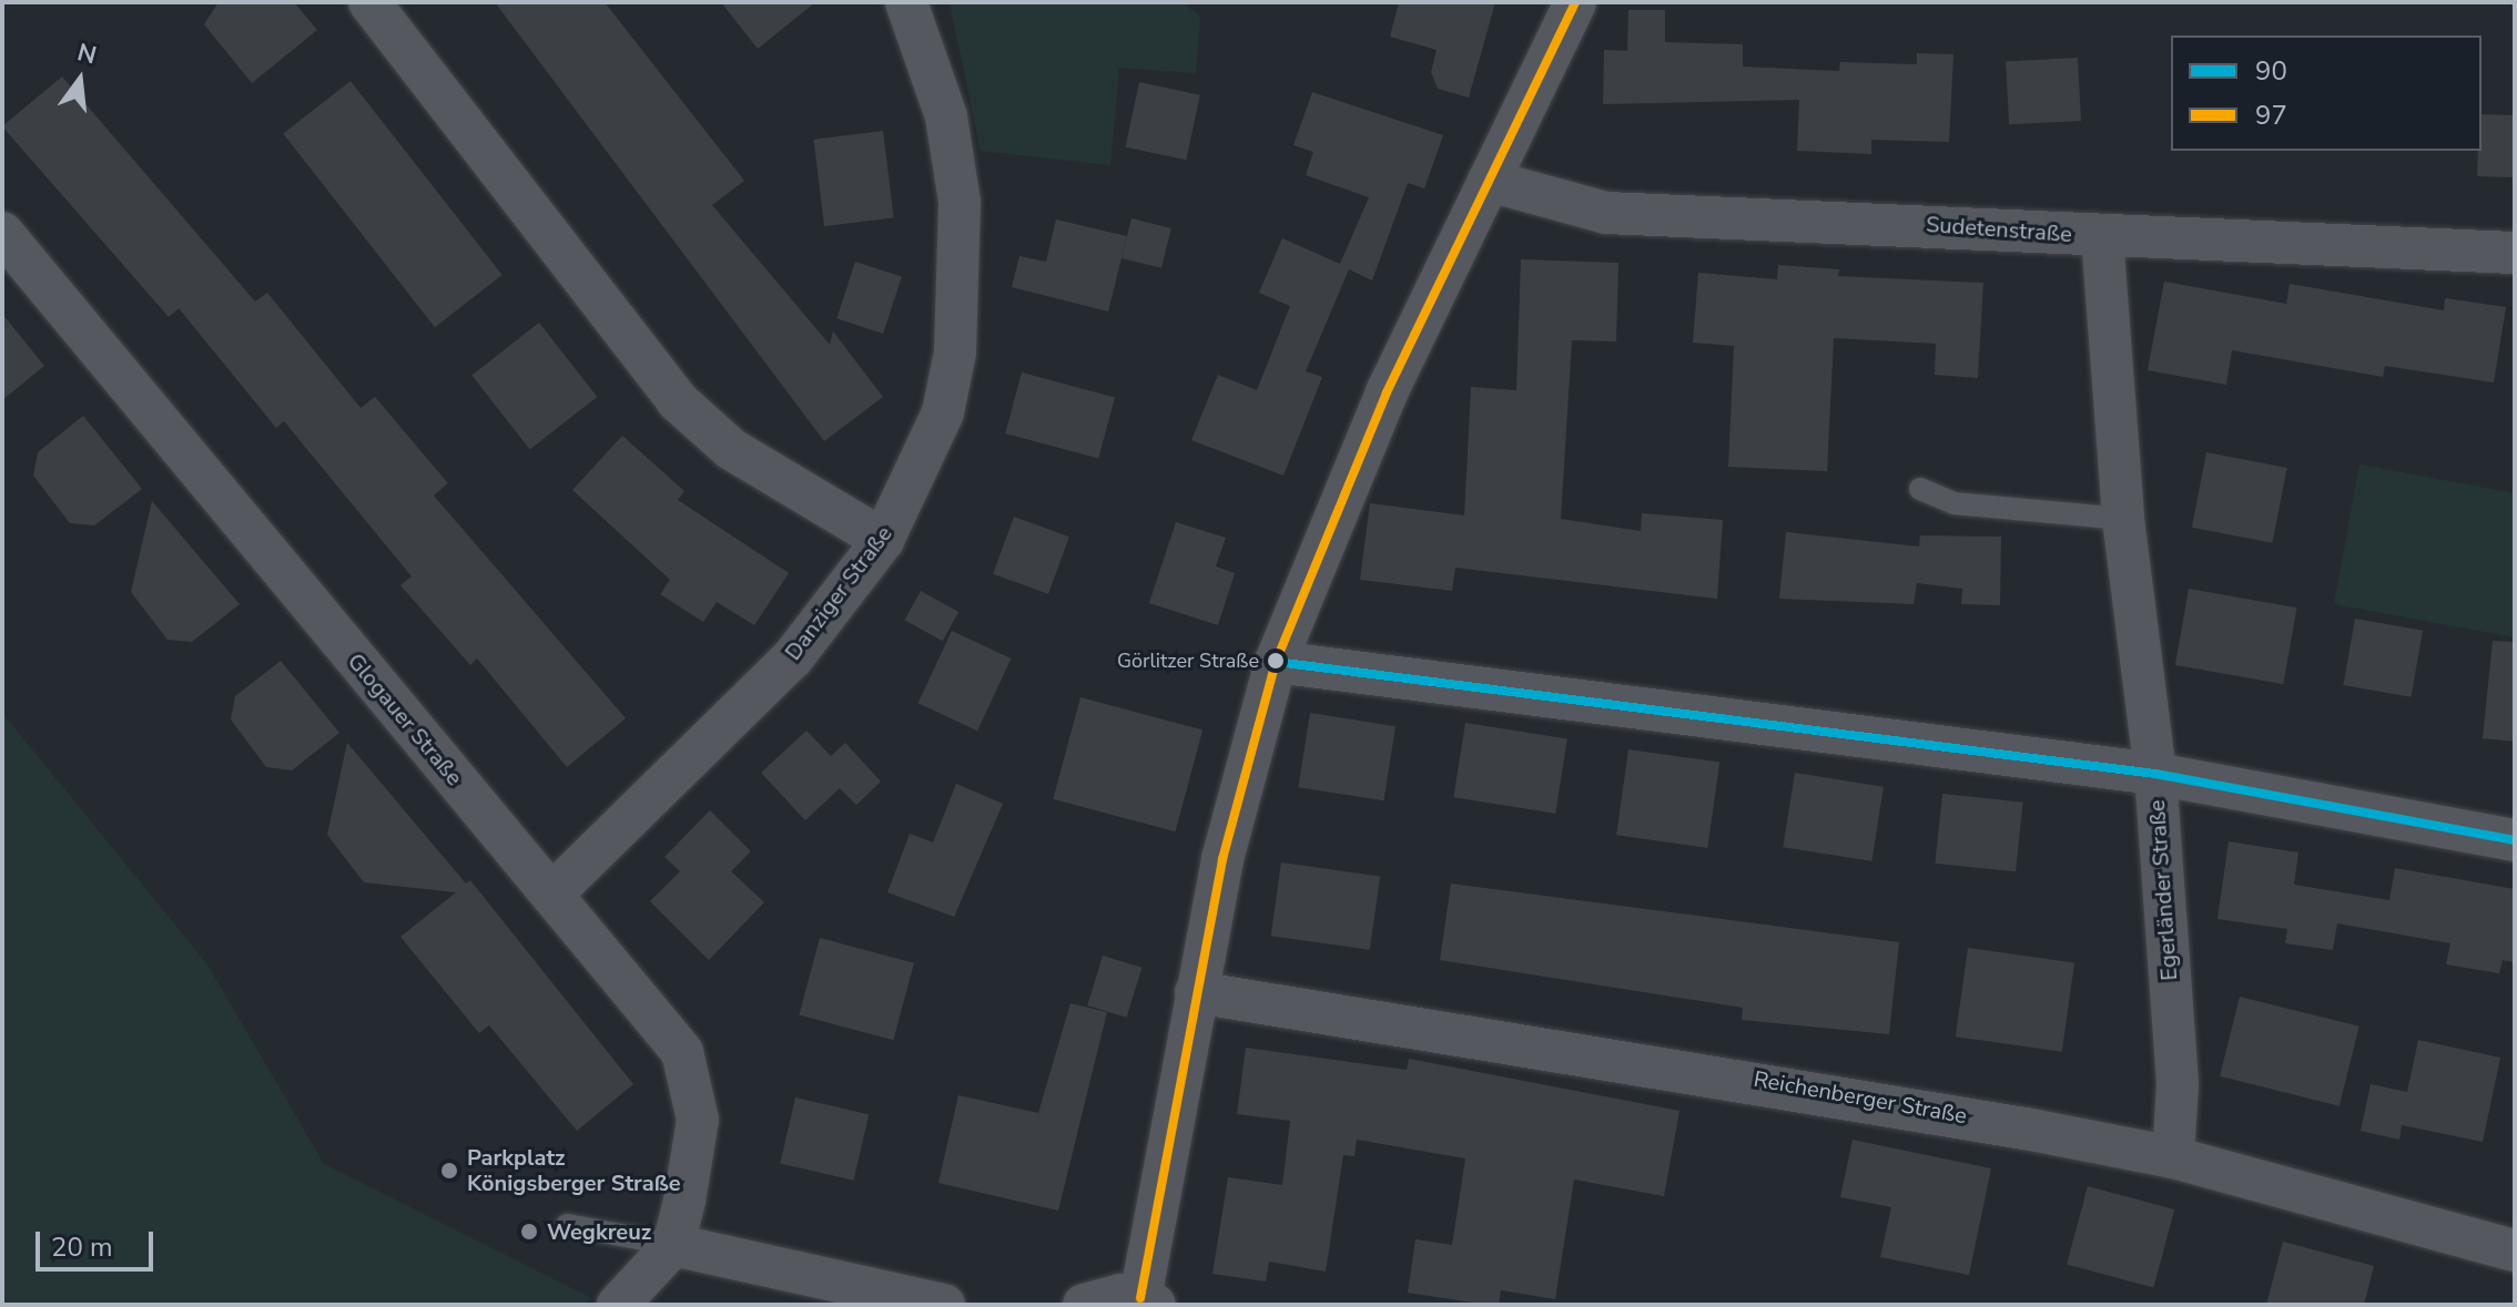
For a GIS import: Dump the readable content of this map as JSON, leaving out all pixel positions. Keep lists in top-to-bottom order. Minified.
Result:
{"streets":{"street":["Sudetenstraße","Danziger Straße","Glogauer Straße","Egerländer Straße","Reichenberger Straße"]},"crossings":[["Sudetenstraße","Egerländer Straße"],["Danziger Straße","Glogauer Straße"],["Egerländer Straße","Reichenberger Straße"]],"places":["Görlitzer Straße","Parkplatz Königsberger Straße","Wegkreuz"],"lines":["transit line 97","transit line 90"],"legend":["90","97"],"scale_bar":"20 m","north":"top"}
